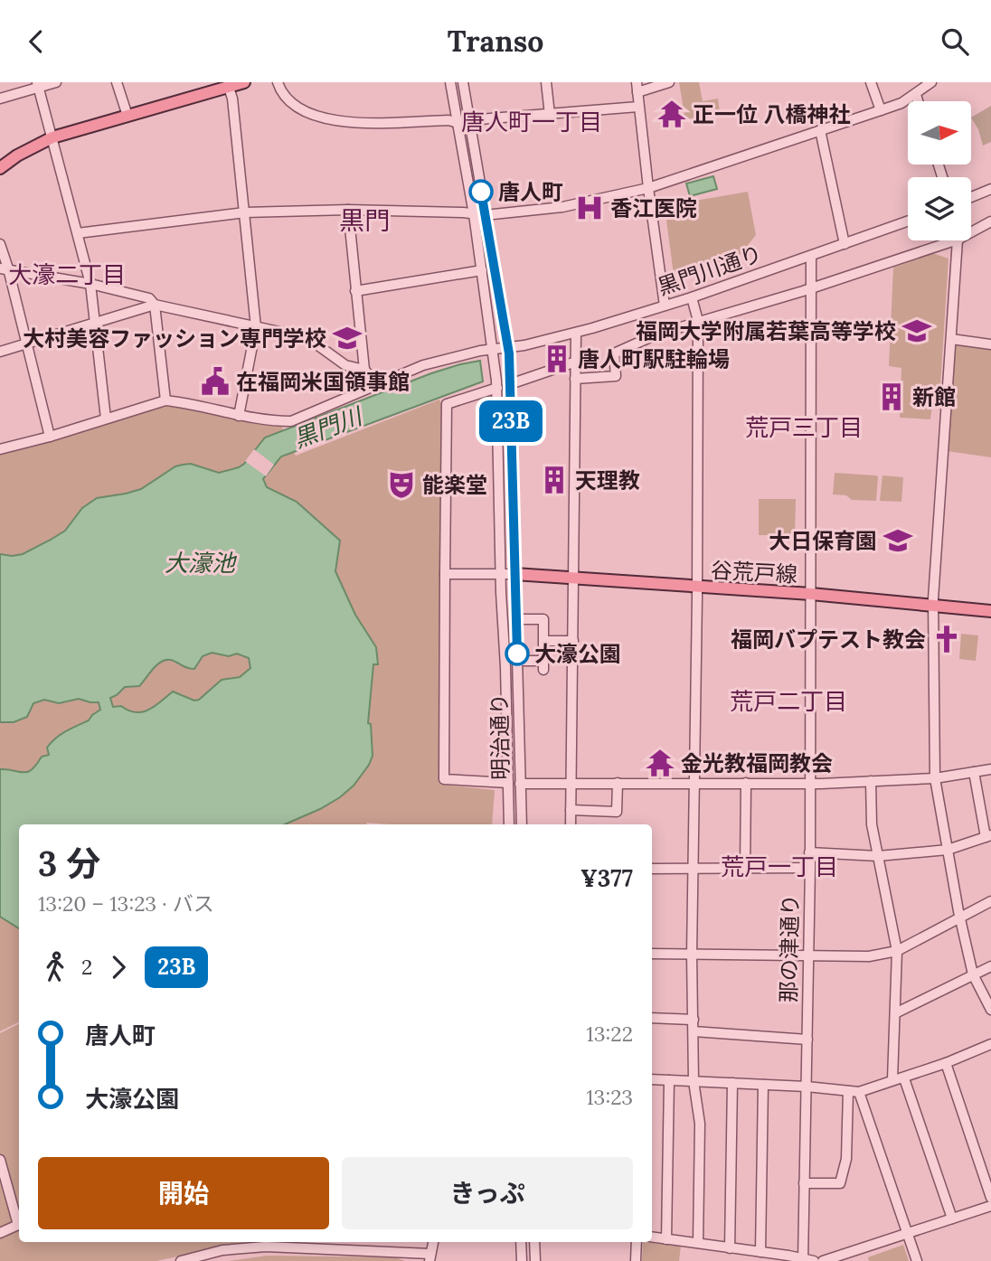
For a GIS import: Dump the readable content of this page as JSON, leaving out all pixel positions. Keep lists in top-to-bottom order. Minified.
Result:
{"streets":{"main road":["谷荒戸線"],"street":["黒門川通り","明治通り","那の津通り"]},"crossings":[["黒門川通り","明治通り"],["黒門川通り","那の津通り"],["谷荒戸線","明治通り"],["谷荒戸線","那の津通り"]],"districts":["唐人町一丁目","黒門","大濠二丁目","荒戸三丁目","荒戸二丁目","荒戸一丁目"],"water":["黒門川","大濠池"],"places":{"temple":["正一位 八橋神社","金光教福岡教会"],"other":["唐人町","大濠公園"],"hospital":["香江医院"],"school or university":["福岡大学附属若葉高等学校","大村美容ファッション専門学校","大日保育園"],"building":["唐人町駅駐輪場","新館","天理教"],"public building":["在福岡米国領事館"],"theatre":["能楽堂"],"church":["福岡バプテスト教会"]},"lines":["bus line 23B"],"north":"right","page":{"header":"Transo","on_map":"23B","heading":["3 分","13:20 – 13:23 · バス","¥377"],"legs":["2","23B"],"list":[{"name":"唐人町","value":"13:22"},{"name":"大濠公園","value":"13:23"}],"buttons":["開始","きっぷ"]}}
